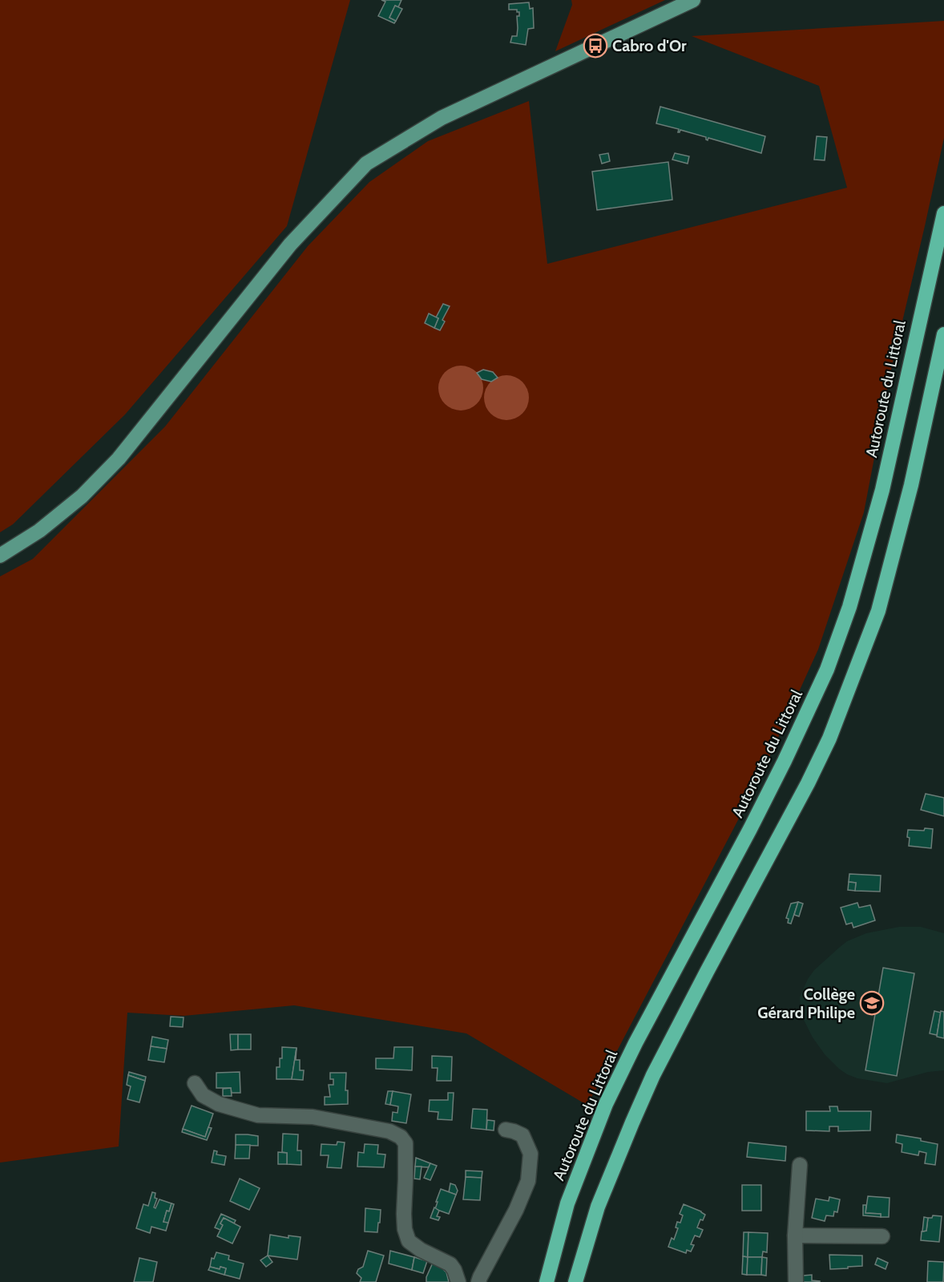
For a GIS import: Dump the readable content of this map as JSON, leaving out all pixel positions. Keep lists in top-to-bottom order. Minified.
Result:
{"streets":{"highway":["Autoroute du Littoral"]},"places":{"bus stop":["Cabro d'Or"],"school or university":["Collège Gérard Philipe"]}}
